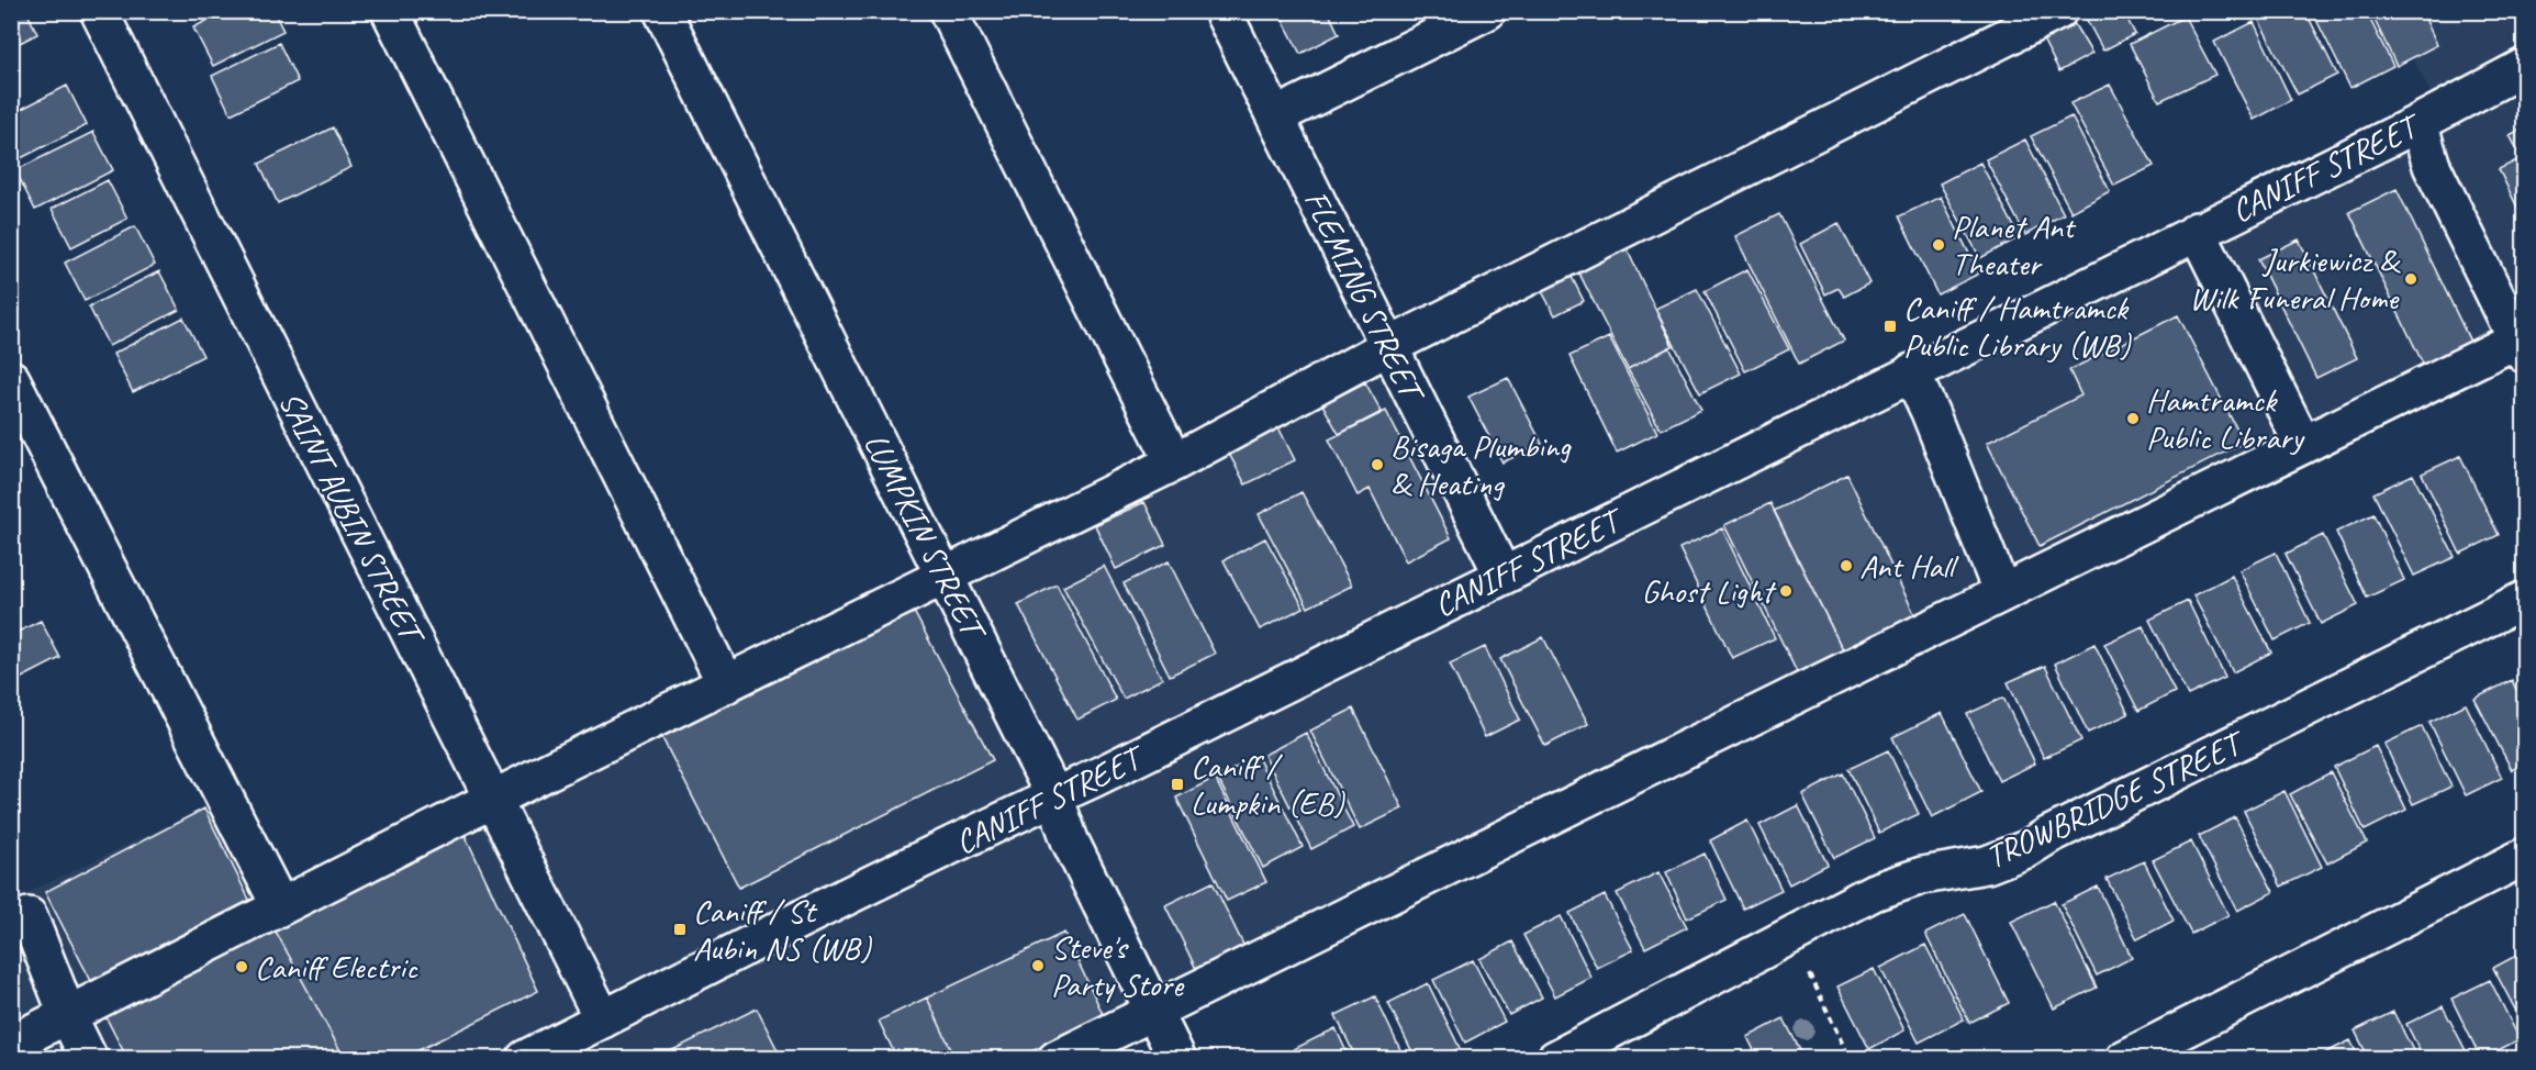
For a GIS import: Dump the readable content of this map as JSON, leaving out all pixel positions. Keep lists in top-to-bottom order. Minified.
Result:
{"streets":{"street":["CANIFF STREET","FLEMING STREET","SAINT AUBIN STREET","LUMPKIN STREET","TROWBRIDGE STREET"]},"crossings":[["CANIFF STREET","FLEMING STREET"],["CANIFF STREET","SAINT AUBIN STREET"],["CANIFF STREET","LUMPKIN STREET"]],"places":{"other":["Planet Ant Theater","Jurkiewicz & Wilk Funeral Home","Hamtramck Public Library","Bisaga Plumbing & Heating","Ant Hall","Ghost Light","Steve's Party Store","Caniff Electric"],"transit":["Caniff / Hamtramck Public Library (WB)","Caniff / Lumpkin (EB)","Caniff / St Aubin NS (WB)"]}}
